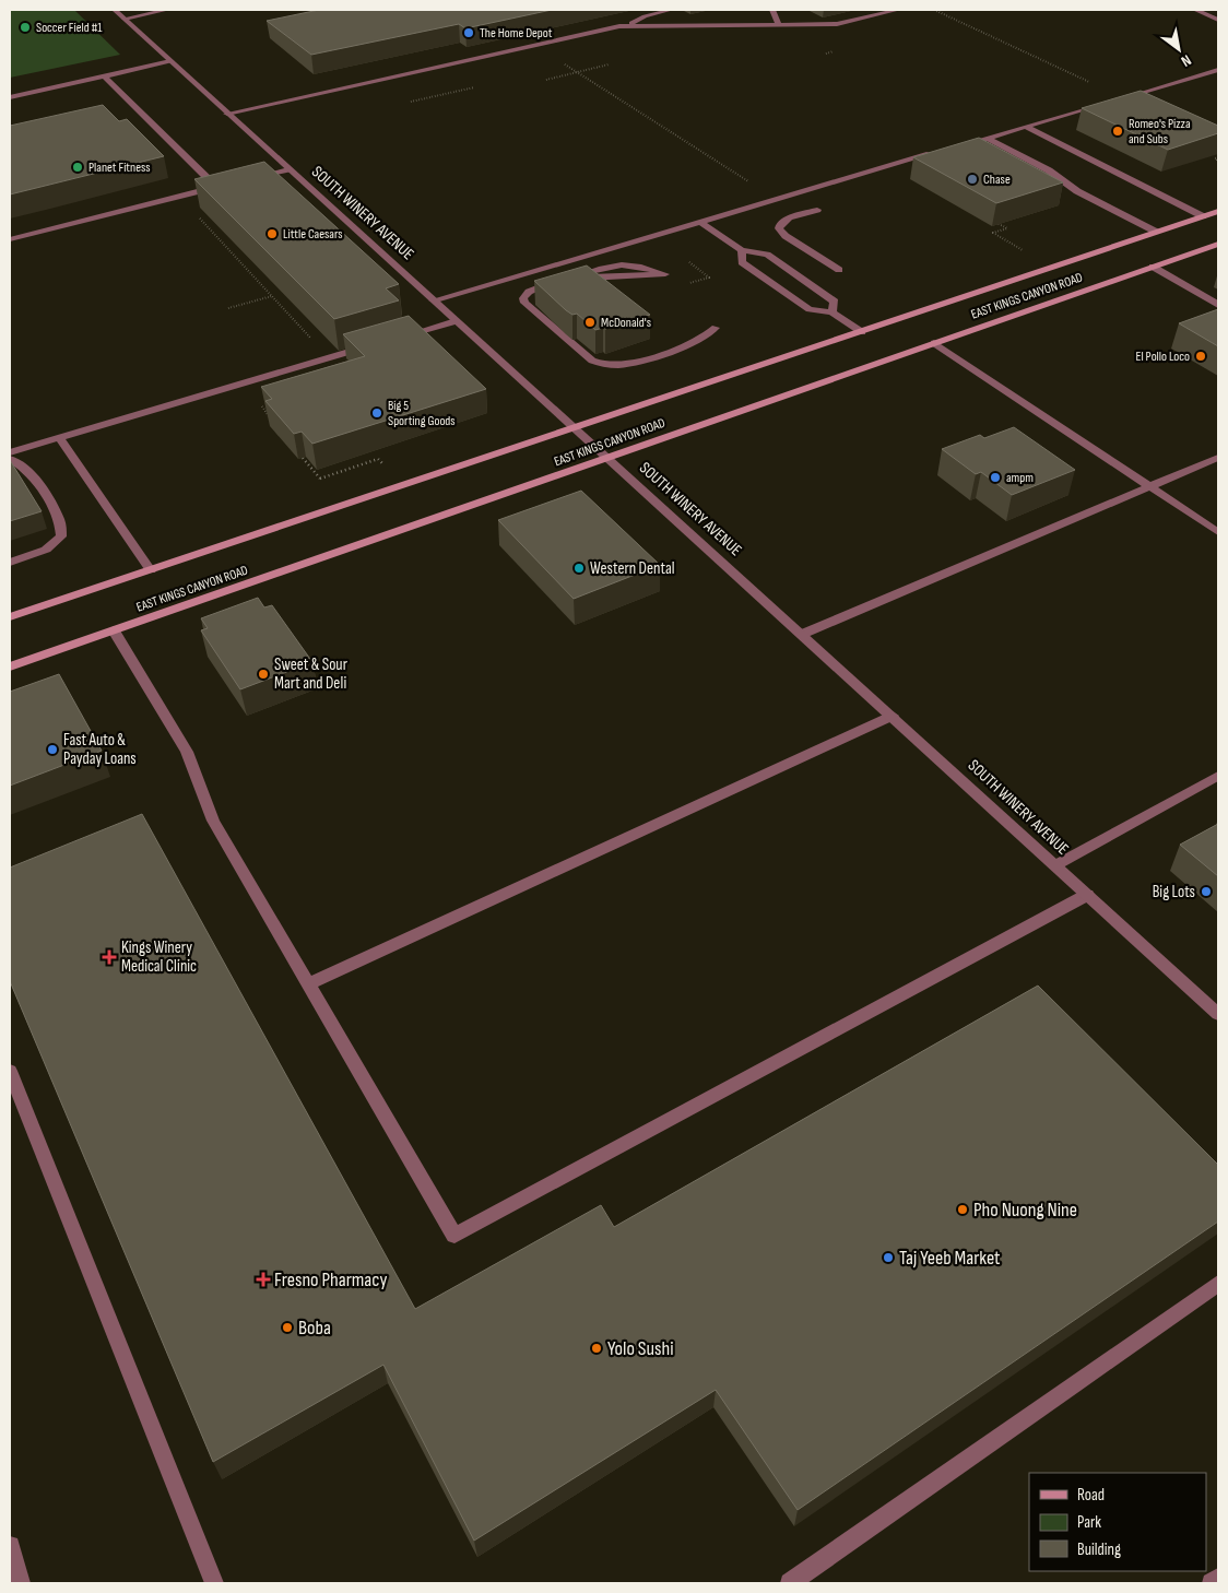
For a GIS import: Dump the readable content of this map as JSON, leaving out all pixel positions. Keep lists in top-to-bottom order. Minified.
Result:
{"streets":{"main road":["EAST KINGS CANYON ROAD"],"street":["SOUTH WINERY AVENUE"]},"crossings":[["SOUTH WINERY AVENUE","EAST KINGS CANYON ROAD"]],"places":{"other":["Soccer Field #1","The Home Depot","Romeo's Pizza and Subs","Planet Fitness","Chase","Little Caesars","McDonald's","El Pollo Loco","Big 5 Sporting Goods","ampm","Western Dental","Sweet & Sour Mart and Deli","Fast Auto & Payday Loans","Big Lots","Pho Nuong Nine","Taj Yeeb Market","Boba","Yolo Sushi"],"health":["Kings Winery Medical Clinic","Fresno Pharmacy"]},"legend":["Road","Park","Building"],"north":"bottom right"}
